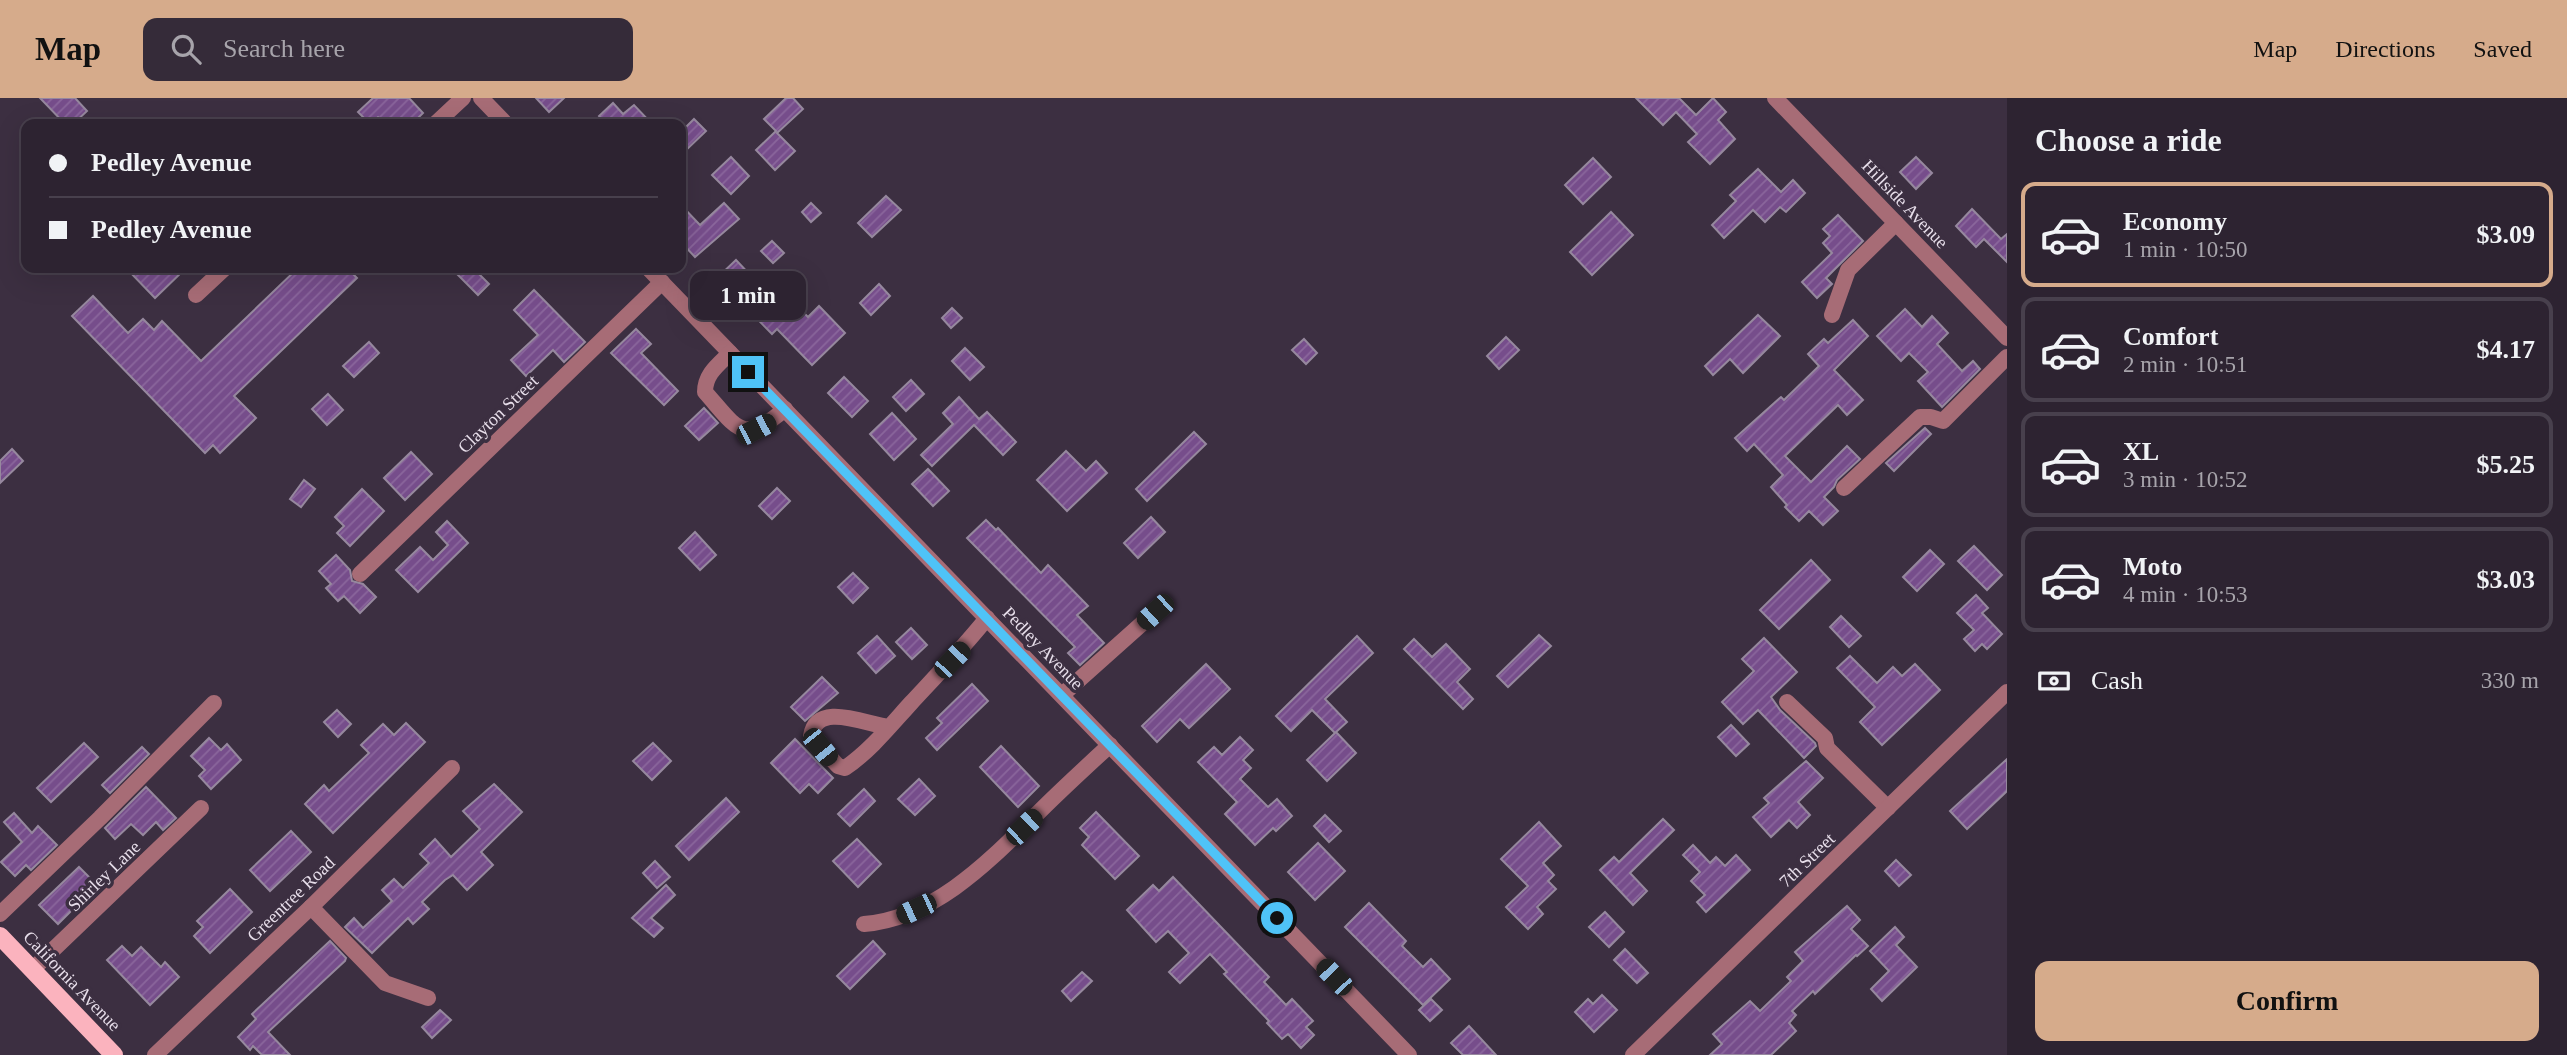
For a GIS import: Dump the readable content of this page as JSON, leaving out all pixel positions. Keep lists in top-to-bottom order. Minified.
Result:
{"streets":{"main road":["California Avenue"],"street":["Hillside Avenue","Clayton Street","Pedley Avenue","7th Street","Shirley Lane","Greentree Road"]},"crossings":[["Clayton Street","Pedley Avenue"],["Shirley Lane","California Avenue"]],"page":{"header":"Map","search":"Search here","nav":["Map","Directions","Saved"],"heading":"Choose a ride","banner":["Pedley Avenue","Pedley Avenue"],"list":[{"name":"Economy","note":"1 min · 10:50","value":"$3.09"},{"name":"Comfort","note":"2 min · 10:51","value":"$4.17"},{"name":"XL","note":"3 min · 10:52","value":"$5.25"},{"name":"Moto","note":"4 min · 10:53","value":"$3.03"}],"bubble":"1 min","pay":["Cash","330 m"],"buttons":"Confirm"}}
